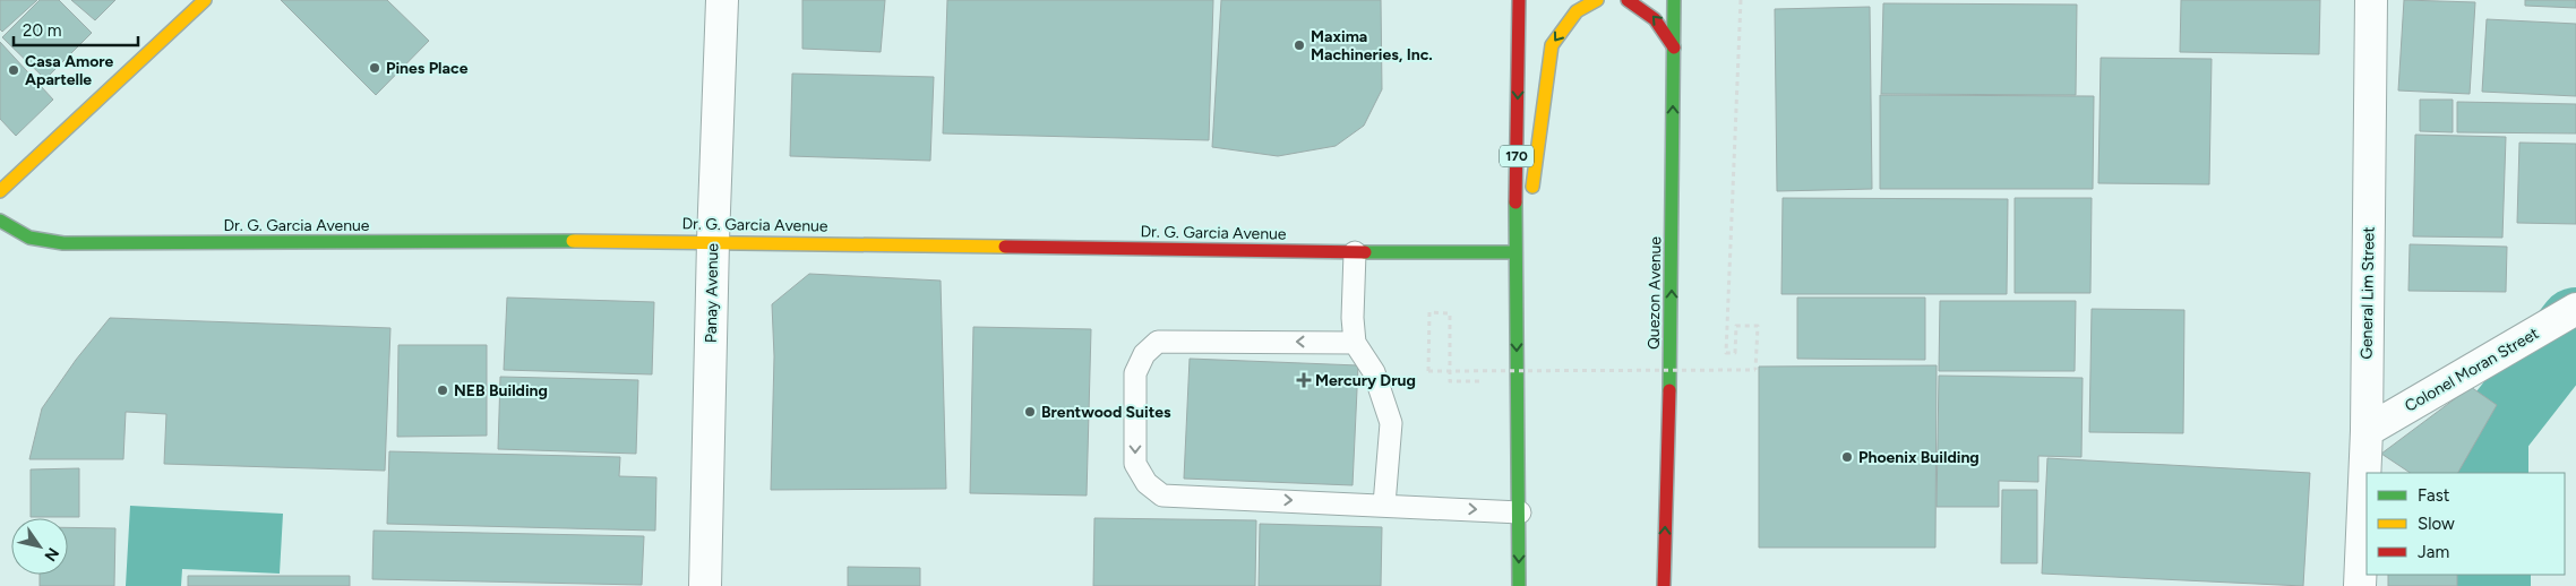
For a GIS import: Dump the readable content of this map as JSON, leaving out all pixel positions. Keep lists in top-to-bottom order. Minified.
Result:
{"streets":{"main road":["170","Dr. G. Garcia Avenue","Quezon Avenue"],"street":["Panay Avenue","General Lim Street","Colonel Moran Street"]},"crossings":[["170","Dr. G. Garcia Avenue"],["Dr. G. Garcia Avenue","Panay Avenue"],["General Lim Street","Colonel Moran Street"]],"one_way":["Quezon Avenue"],"places":{"other":["Maxima Machineries, Inc.","Pines Place","Casa Amore Apartelle","NEB Building","Brentwood Suites","Phoenix Building"],"health":["Mercury Drug"]},"legend":["Fast","Slow","Jam"],"scale_bar":"20 m","north":"bottom right"}
